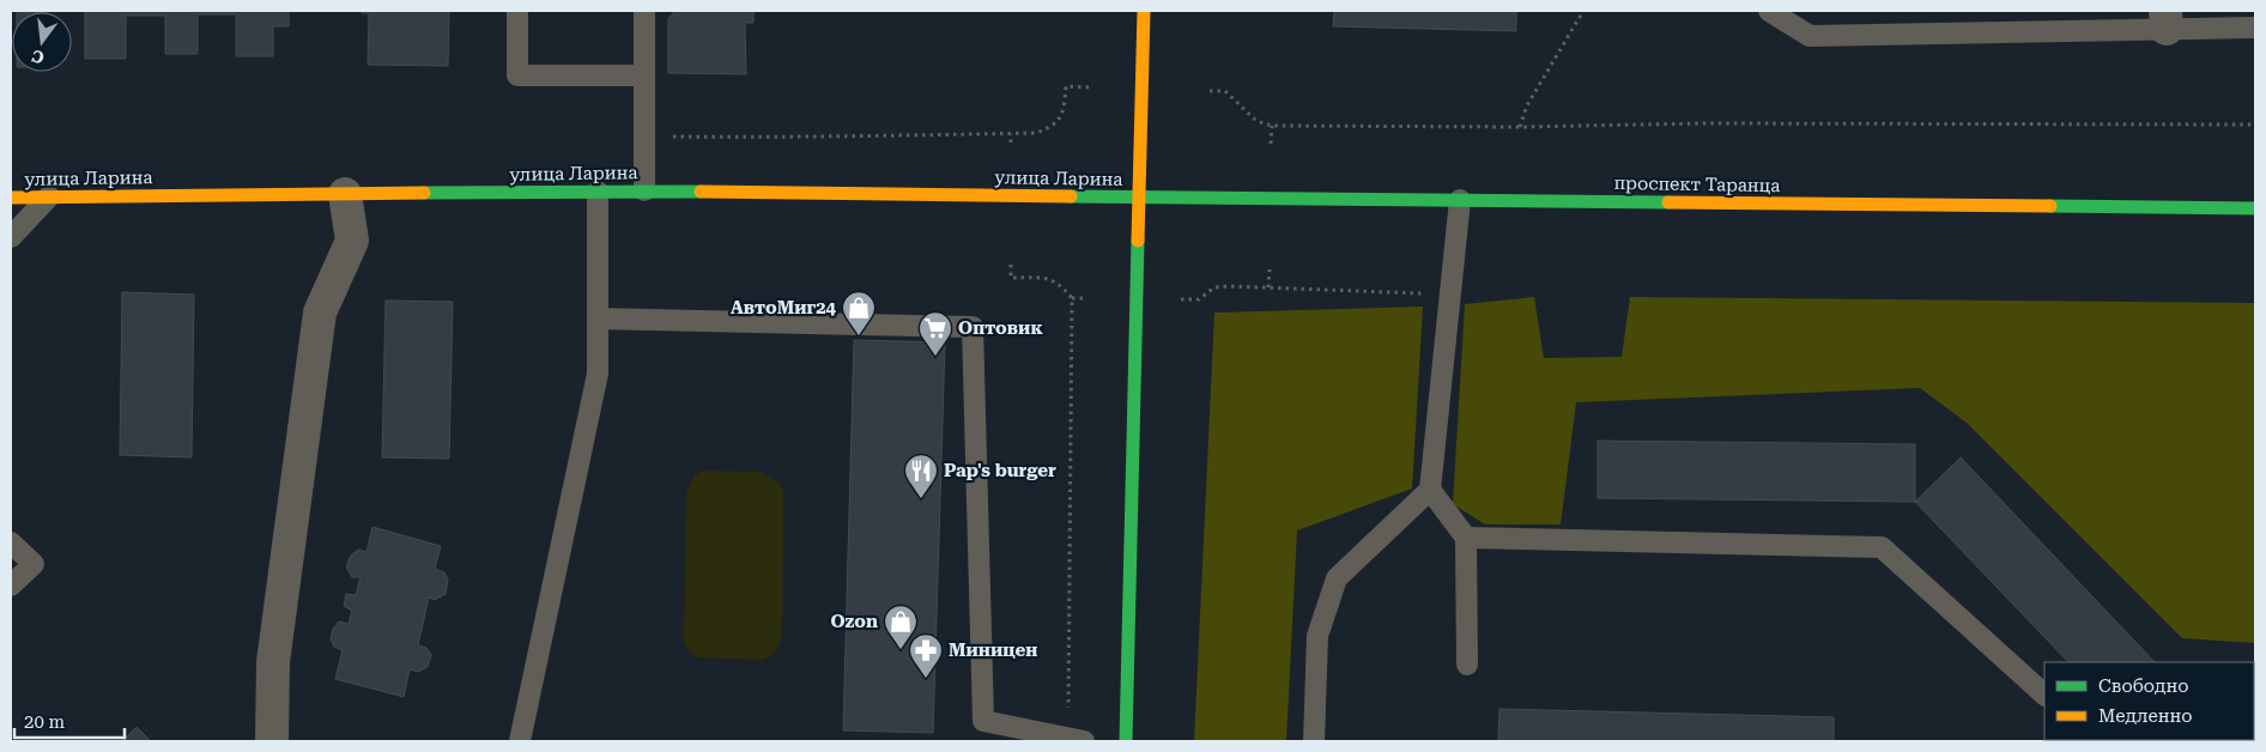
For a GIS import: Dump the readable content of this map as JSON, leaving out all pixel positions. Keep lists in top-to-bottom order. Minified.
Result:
{"streets":{"main road":["улица Ларина","проспект Таранца"]},"crossings":[["улица Ларина","проспект Таранца"]],"places":{"shop":["АвтоМиг24","Ozon"],"supermarket":["Оптовик"],"restaurant":["Pap's burger"],"pharmacy":["Миницен"]},"legend":["Свободно","Медленно"],"scale_bar":"20 m","north":"bottom"}
